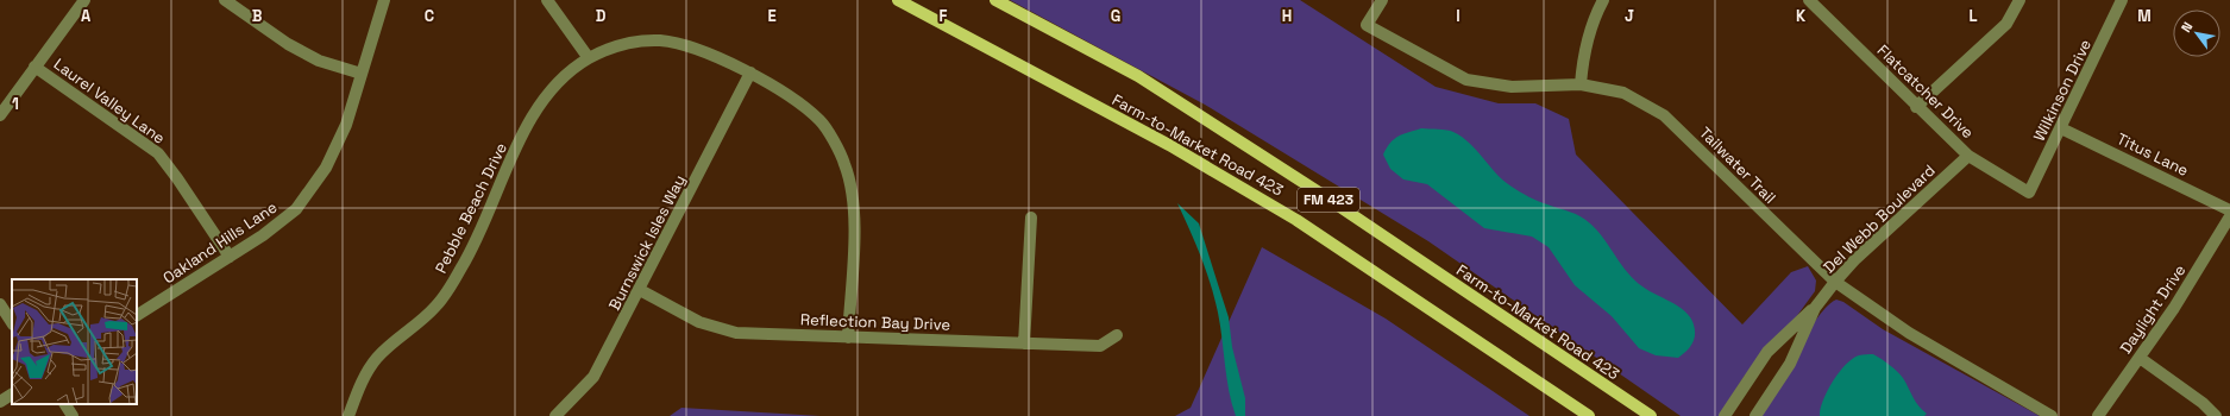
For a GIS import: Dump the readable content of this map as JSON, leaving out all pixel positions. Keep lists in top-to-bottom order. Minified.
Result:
{"streets":{"main road":["Farm-to-Market Road 423","FM 423"],"street":["Wilkinson Drive","Flatcatcher Drive","Laurel Valley Lane","Titus Lane","Tailwater Trail","Pebble Beach Drive","Del Webb Boulevard","Oakland Hills Lane","Burnswick Isles Way","Daylight Drive","Reflection Bay Drive"]},"crossings":[["Wilkinson Drive","Flatcatcher Drive"],["Wilkinson Drive","Titus Lane"],["Flatcatcher Drive","Del Webb Boulevard"],["Laurel Valley Lane","Oakland Hills Lane"],["Tailwater Trail","Del Webb Boulevard"],["Pebble Beach Drive","Burnswick Isles Way"],["Pebble Beach Drive","Reflection Bay Drive"],["Burnswick Isles Way","Reflection Bay Drive"]],"north":"top left","grid":{"columns":["A","B","C","D","E","F","G","H","I","J","K","L","M"],"rows":["1"]}}
